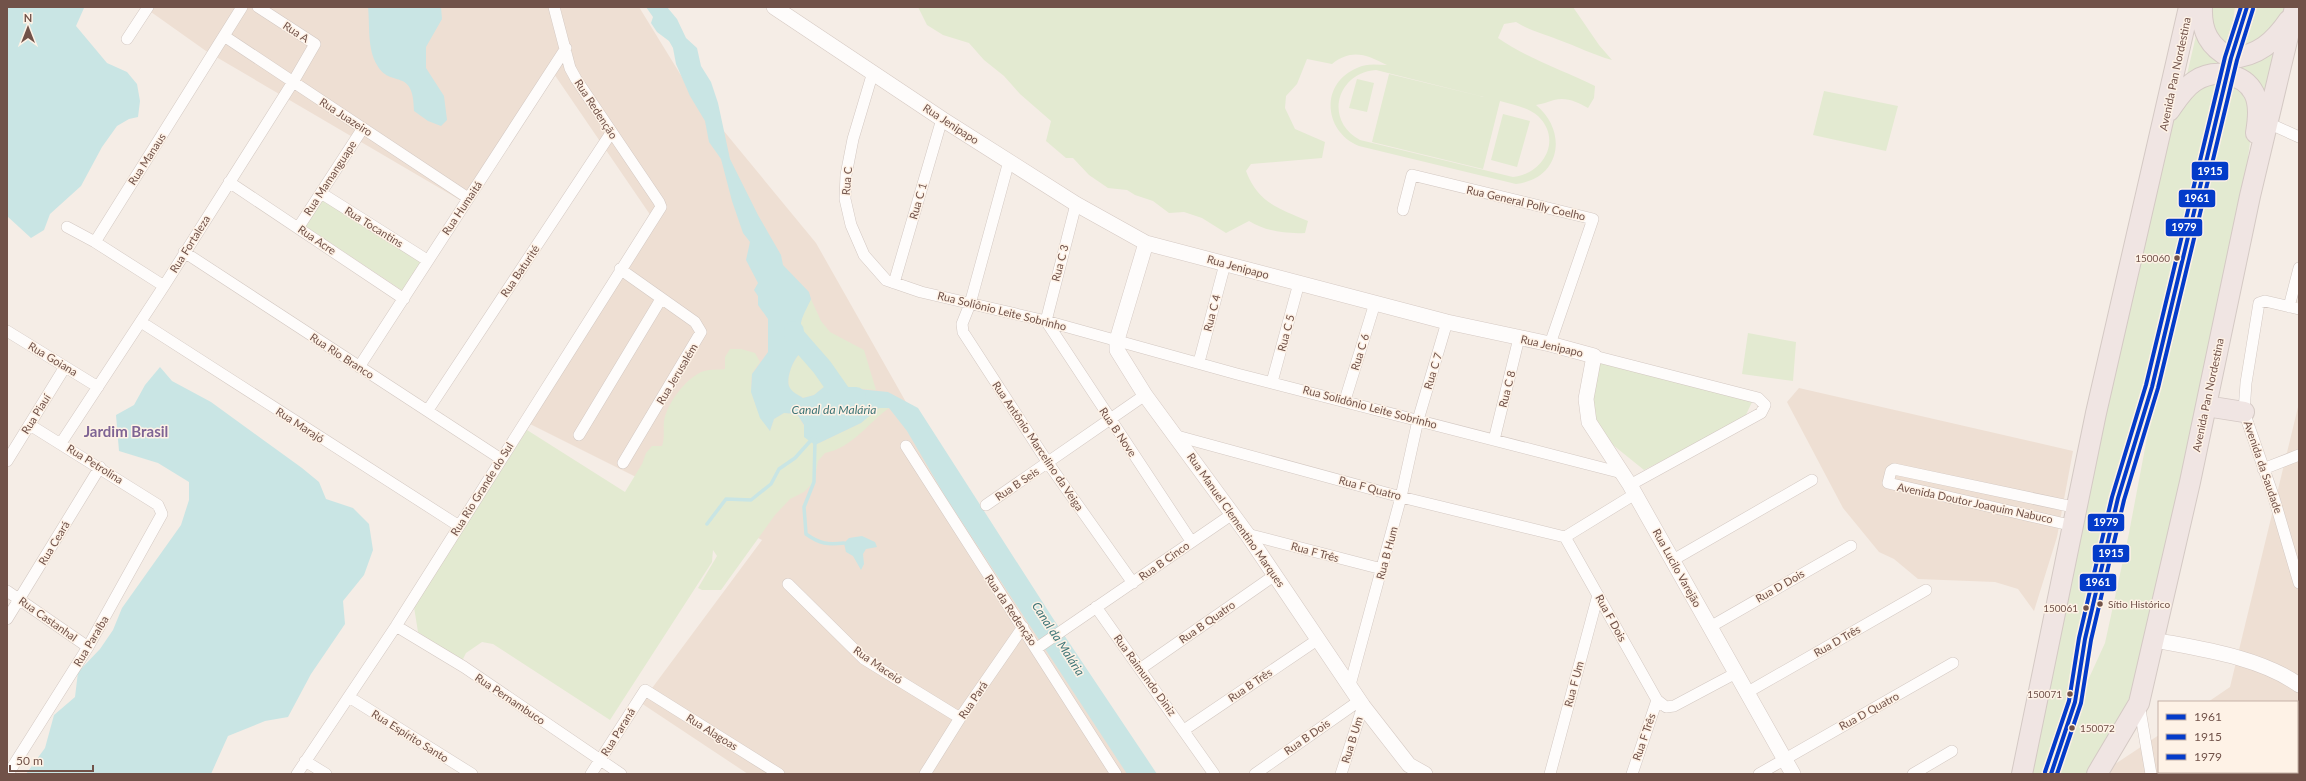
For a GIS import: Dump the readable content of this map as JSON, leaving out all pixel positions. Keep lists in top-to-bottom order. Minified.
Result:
{"streets":{"highway":["Avenida Pan Nordestina"],"street":["Rua A","Rua Redenção","Rua Juazeiro","Rua Jenipapo","Rua Manaus","Rua Mamanguape","Rua C","Rua C 1","Rua General Polly Coelho","Rua Humaitá","Rua Tocantins","Rua Acre","Rua Fortaleza","Rua C 3","Rua Baturité","Rua Soliônio Leite Sobrinho","Rua C 4","Rua C 5","Rua C 6","Rua Rio Branco","Rua Goiana","Rua C 7","Rua Jerusalém","Rua C 8","Rua Solidônio Leite Sobrinho","Rua Piauí","Rua Marajó","Rua B Nove","Rua Antônio Marcelino da Veiga","Rua Petrolina","Avenida da Saudade","Rua B Seis","Rua F Quatro","Rua Rio Grande do Sul","Avenida Doutor Joaquim Nabuco","Rua Manuel Clementino Marques","Rua Ceará","Rua F Três","Rua B Hum","Rua B Cinco","Rua Lucilo Varejão","Rua D Dois","Rua da Redenção","Rua F Dois","Rua Castanhal","Rua B Quatro","Rua Paraíba","Rua D Três","Rua Maceió","Rua Raimundo Diniz","Rua F Um","Rua B Três","Rua Pernambuco","Rua Pará","Rua D Quatro","Rua Paraná","Rua Alagoas","Rua Espírito Santo","Rua B Dois","Rua B Um"]},"crossings":[["Rua A","Rua Fortaleza"],["Avenida Pan Nordestina","Avenida Doutor Joaquim Nabuco"],["Rua Redenção","Rua Humaitá"],["Rua Redenção","Rua Baturité"],["Rua Redenção","Rua Rio Grande do Sul"],["Rua Juazeiro","Rua Manaus"],["Rua Juazeiro","Rua Mamanguape"],["Rua Juazeiro","Rua Humaitá"],["Rua Juazeiro","Rua Fortaleza"],["Rua Jenipapo","Rua C"],["Rua Jenipapo","Rua C 1"],["Rua Jenipapo","Rua General Polly Coelho"],["Rua Jenipapo","Rua C 3"],["Rua Jenipapo","Rua C 4"],["Rua Jenipapo","Rua C 5"],["Rua Jenipapo","Rua C 6"],["Rua Jenipapo","Rua C 7"],["Rua Jenipapo","Rua C 8"],["Rua Jenipapo","Rua Solidônio Leite Sobrinho"],["Rua Jenipapo","Rua Antônio Marcelino da Veiga"],["Rua Jenipapo","Rua Manuel Clementino Marques"],["Rua Jenipapo","Rua Lucilo Varejão"],["Rua Mamanguape","Rua Tocantins"],["Rua Mamanguape","Rua Acre"],["Rua C","Rua C 1"],["Rua C","Rua Soliônio Leite Sobrinho"],["Rua C 1","Rua Soliônio Leite Sobrinho"],["Rua Humaitá","Rua Tocantins"],["Rua Humaitá","Rua Acre"],["Rua Humaitá","Rua Rio Branco"],["Rua Acre","Rua Fortaleza"],["Rua Fortaleza","Rua Rio Branco"],["Rua Fortaleza","Rua Goiana"],["Rua Fortaleza","Rua Marajó"],["Rua Fortaleza","Rua Petrolina"],["Rua C 3","Rua Soliônio Leite Sobrinho"],["Rua C 3","Rua B Nove"],["Rua Baturité","Rua Rio Branco"],["Rua Soliônio Leite Sobrinho","Rua Solidônio Leite Sobrinho"],["Rua Soliônio Leite Sobrinho","Rua B Nove"],["Rua Soliônio Leite Sobrinho","Rua Antônio Marcelino da Veiga"],["Rua Soliônio Leite Sobrinho","Rua Manuel Clementino Marques"],["Rua C 4","Rua Solidônio Leite Sobrinho"],["Rua C 5","Rua Solidônio Leite Sobrinho"],["Rua C 6","Rua Solidônio Leite Sobrinho"],["Rua Rio Branco","Rua Rio Grande do Sul"],["Rua Goiana","Rua Piauí"],["Rua C 7","Rua Solidônio Leite Sobrinho"],["Rua C 7","Rua B Hum"],["Rua Jerusalém","Rua Rio Grande do Sul"],["Rua C 8","Rua Solidônio Leite Sobrinho"],["Rua Solidônio Leite Sobrinho","Rua Manuel Clementino Marques"],["Rua Solidônio Leite Sobrinho","Rua B Hum"],["Rua Solidônio Leite Sobrinho","Rua Lucilo Varejão"],["Rua Piauí","Rua Petrolina"],["Rua Marajó","Rua Rio Grande do Sul"],["Rua B Nove","Rua B Seis"],["Rua B Nove","Rua B Cinco"],["Rua Antônio Marcelino da Veiga","Rua B Seis"],["Rua Antônio Marcelino da Veiga","Rua B Cinco"],["Rua Petrolina","Rua Ceará"],["Rua Petrolina","Rua Paraíba"],["Rua B Seis","Rua Manuel Clementino Marques"],["Rua F Quatro","Rua Manuel Clementino Marques"],["Rua F Quatro","Rua B Hum"],["Rua F Quatro","Rua F Dois"],["Rua Rio Grande do Sul","Rua Pernambuco"],["Rua Rio Grande do Sul","Rua Espírito Santo"],["Rua Manuel Clementino Marques","Rua F Três"],["Rua Manuel Clementino Marques","Rua B Hum"],["Rua Manuel Clementino Marques","Rua B Cinco"],["Rua Manuel Clementino Marques","Rua B Quatro"],["Rua Manuel Clementino Marques","Rua B Três"],["Rua Manuel Clementino Marques","Rua B Dois"],["Rua Manuel Clementino Marques","Rua B Um"],["Rua Ceará","Rua Castanhal"],["Rua F Três","Rua B Hum"],["Rua F Três","Rua F Dois"],["Rua B Cinco","Rua Raimundo Diniz"],["Rua Lucilo Varejão","Rua D Dois"],["Rua Lucilo Varejão","Rua D Três"],["Rua Lucilo Varejão","Rua D Quatro"],["Rua da Redenção","Rua Pará"],["Rua F Dois","Rua F Um"],["Rua Castanhal","Rua Paraíba"],["Rua B Quatro","Rua Raimundo Diniz"],["Rua Maceió","Rua Pará"],["Rua Raimundo Diniz","Rua B Três"],["Rua Pernambuco","Rua Paraná"],["Rua Paraná","Rua Alagoas"],["Rua B Dois","Rua B Um"]],"districts":["Jardim Brasil"],"water":["Canal da Malária"],"places":["150060","Sítio Histórico","150061","150071","150072"],"lines":["transit line 1961","transit line 1979","transit line 1915"],"legend":["1961","1915","1979"],"scale_bar":"50 m","north":"top"}
